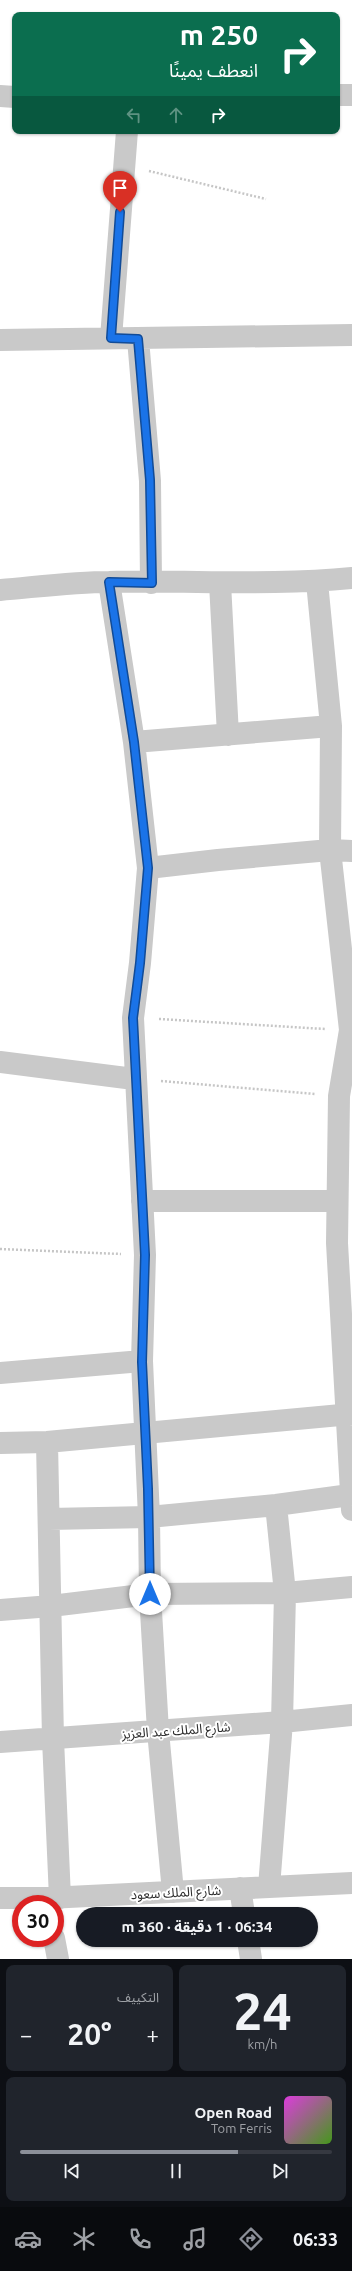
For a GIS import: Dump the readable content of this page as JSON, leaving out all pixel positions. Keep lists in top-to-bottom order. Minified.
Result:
{"streets":{"street":["شارع الملك عبد العزيز","شارع الملك سعود"]},"page":{"turn":["250 m","انعطف يمينًا"],"limit":"30","trip":"06:34 · 1 دقيقة · 360 m","tile":[["24","km/h"],"التكييف"],"heat":["−","20°","+"],"song":["Open Road","Tom Ferris"],"tabs":"06:33"}}
